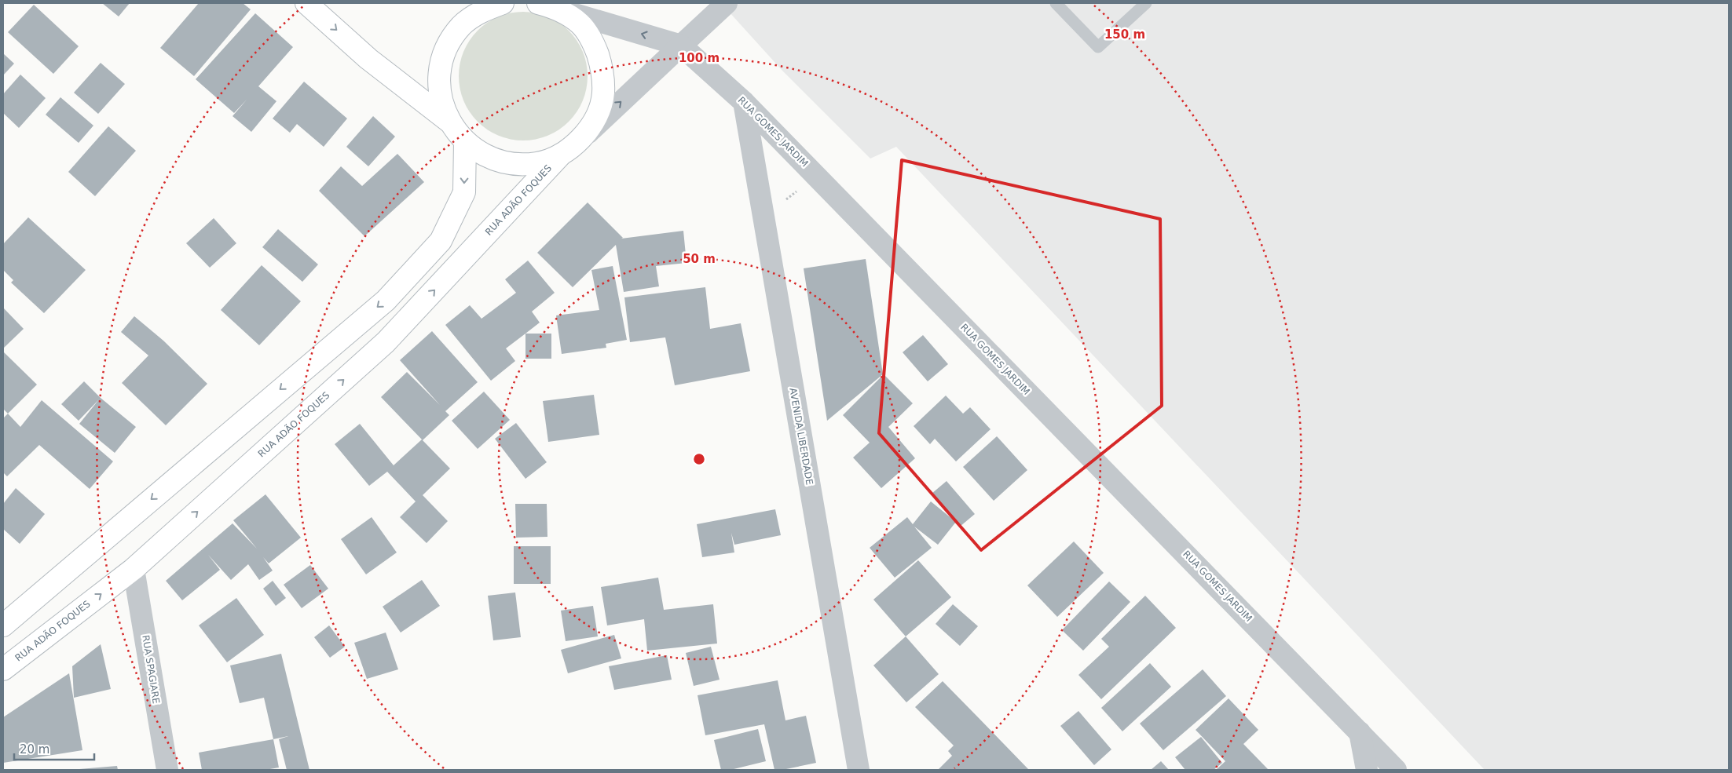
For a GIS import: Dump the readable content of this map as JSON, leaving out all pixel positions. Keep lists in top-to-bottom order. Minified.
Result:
{"streets":{"main road":["RUA ADÃO FOQUES"],"street":["RUA GOMES JARDIM","AVENIDA LIBERDADE","RUA SPAGIARE"]},"crossings":[["RUA GOMES JARDIM","AVENIDA LIBERDADE"],["RUA ADÃO FOQUES","RUA SPAGIARE"]],"scale_bar":"20 m","rings":["150 m","100 m","50 m"]}
